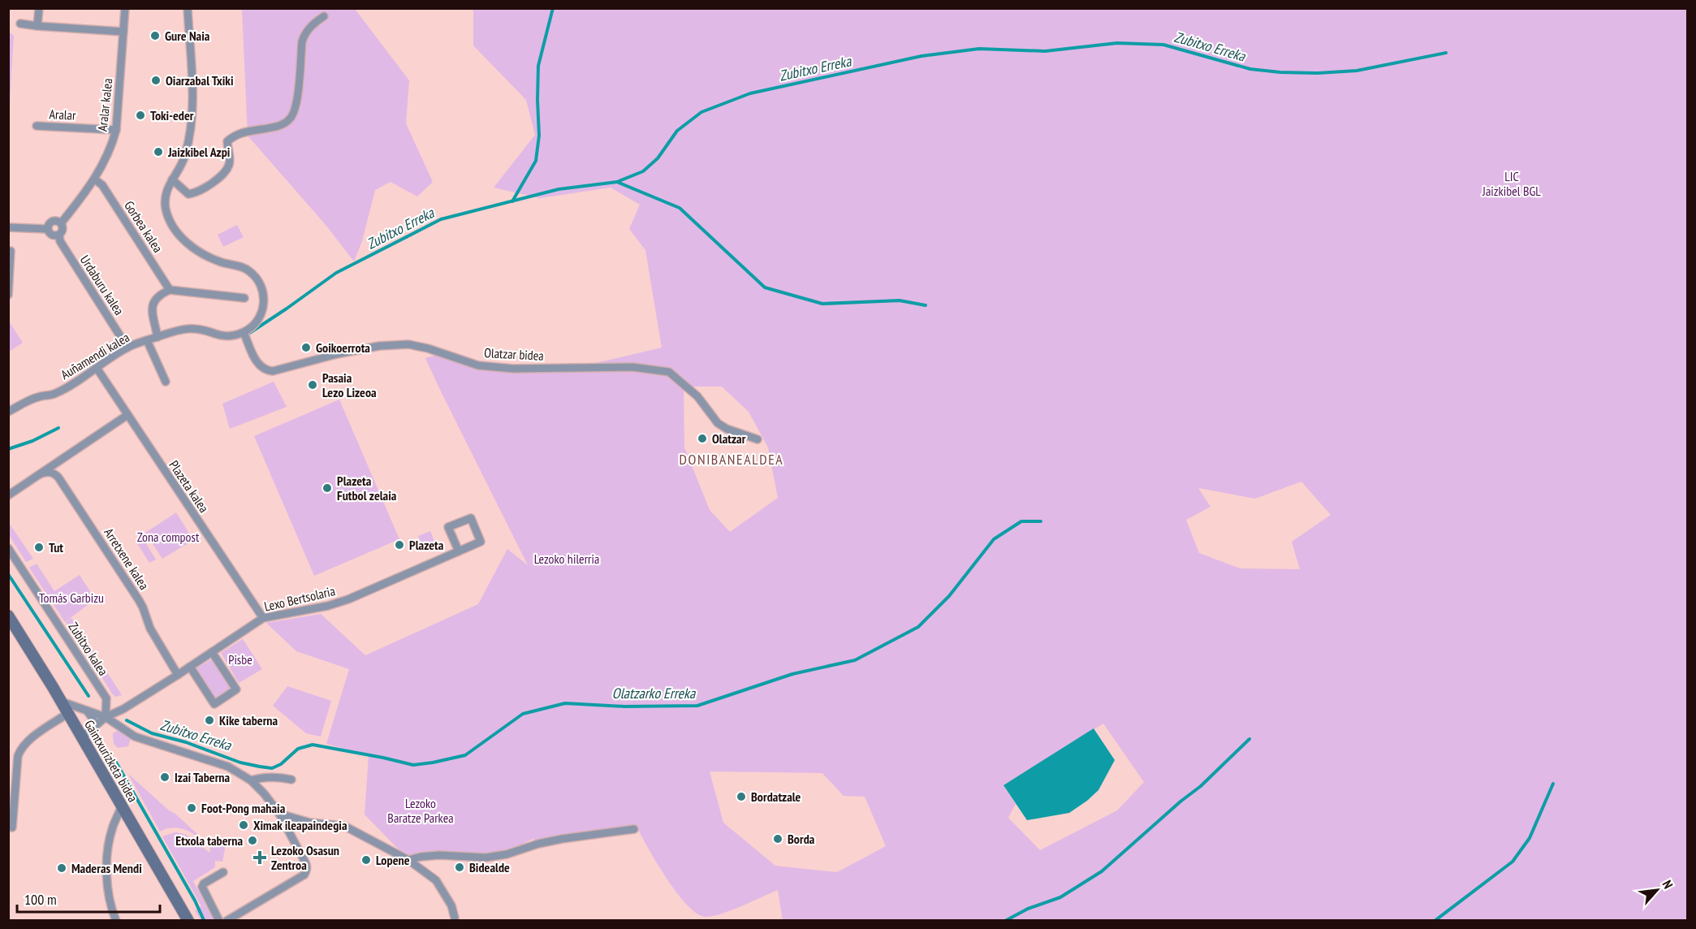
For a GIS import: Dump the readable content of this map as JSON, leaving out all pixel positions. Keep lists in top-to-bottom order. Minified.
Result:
{"streets":{"main road":["Gaintxurizketa bidea"],"street":["Aralar kalea","Aralar","Gorbea kalea","Urdaburu kalea","Olatzar bidea","Auñamendi kalea","Plazeta kalea","Arretxene kalea","Lexo Bertsolaria","Zubitxo kalea"]},"crossings":[["Aralar kalea","Aralar"],["Aralar kalea","Gorbea kalea"],["Aralar kalea","Urdaburu kalea"],["Urdaburu kalea","Auñamendi kalea"],["Olatzar bidea","Auñamendi kalea"],["Auñamendi kalea","Plazeta kalea"],["Plazeta kalea","Lexo Bertsolaria"],["Arretxene kalea","Lexo Bertsolaria"],["Lexo Bertsolaria","Zubitxo kalea"],["Lexo Bertsolaria","Gaintxurizketa bidea"]],"districts":["DONIBANEALDEA"],"water":["Zubitxo Erreka","Olatzarko Erreka"],"parks":["LIC Jaizkibel BGL","Zona compost","Lezoko hilerria","Tomás Garbizu","Pisbe","Lezoko Baratze Parkea"],"places":{"other":["Gure Naia","Oiarzabal Txiki","Toki-eder","Jaizkibel Azpi","Goikoerrota","Pasaia Lezo Lizeoa","Olatzar","Plazeta Futbol zelaia","Plazeta","Tut","Kike taberna","Izai Taberna","Bordatzale","Foot-Pong mahaia","Ximak ileapaindegia","Borda","Etxola taberna","Lopene","Bidealde","Maderas Mendi"],"health":["Lezoko Osasun Zentroa"]},"scale_bar":"100 m","north":"top right"}
